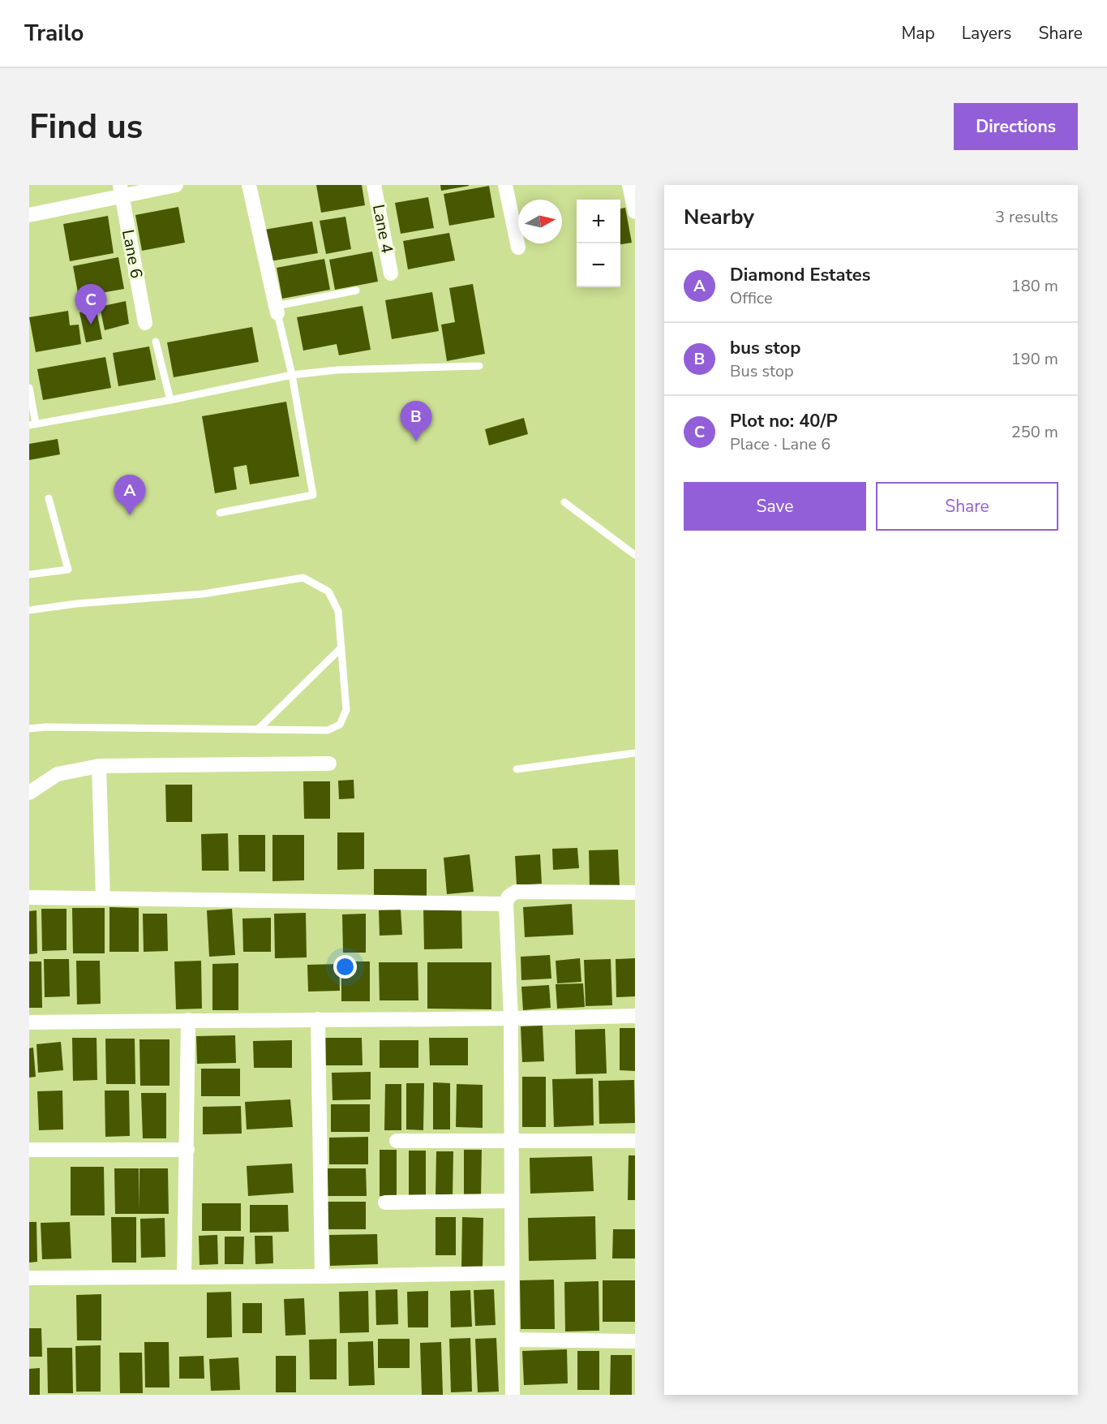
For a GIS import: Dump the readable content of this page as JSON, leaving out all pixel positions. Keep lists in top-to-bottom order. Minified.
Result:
{"streets":{"street":["Lane 4","Lane 6"]},"north":"right","page":{"header":"Trailo","nav":["Map","Layers","Share"],"buttons":["Directions",["Save","Share"]],"title":"Find us","heading":["Nearby","3 results"],"map_buttons":["+","−"],"list":[{"mark":"A","name":"Diamond Estates","note":"Office","value":"180 m"},{"mark":"B","name":"bus stop","note":"Bus stop","value":"190 m"},{"mark":"C","name":"Plot no: 40/P","note":"Place · Lane 6","value":"250 m"}],"pins":["C","B","A"]}}
